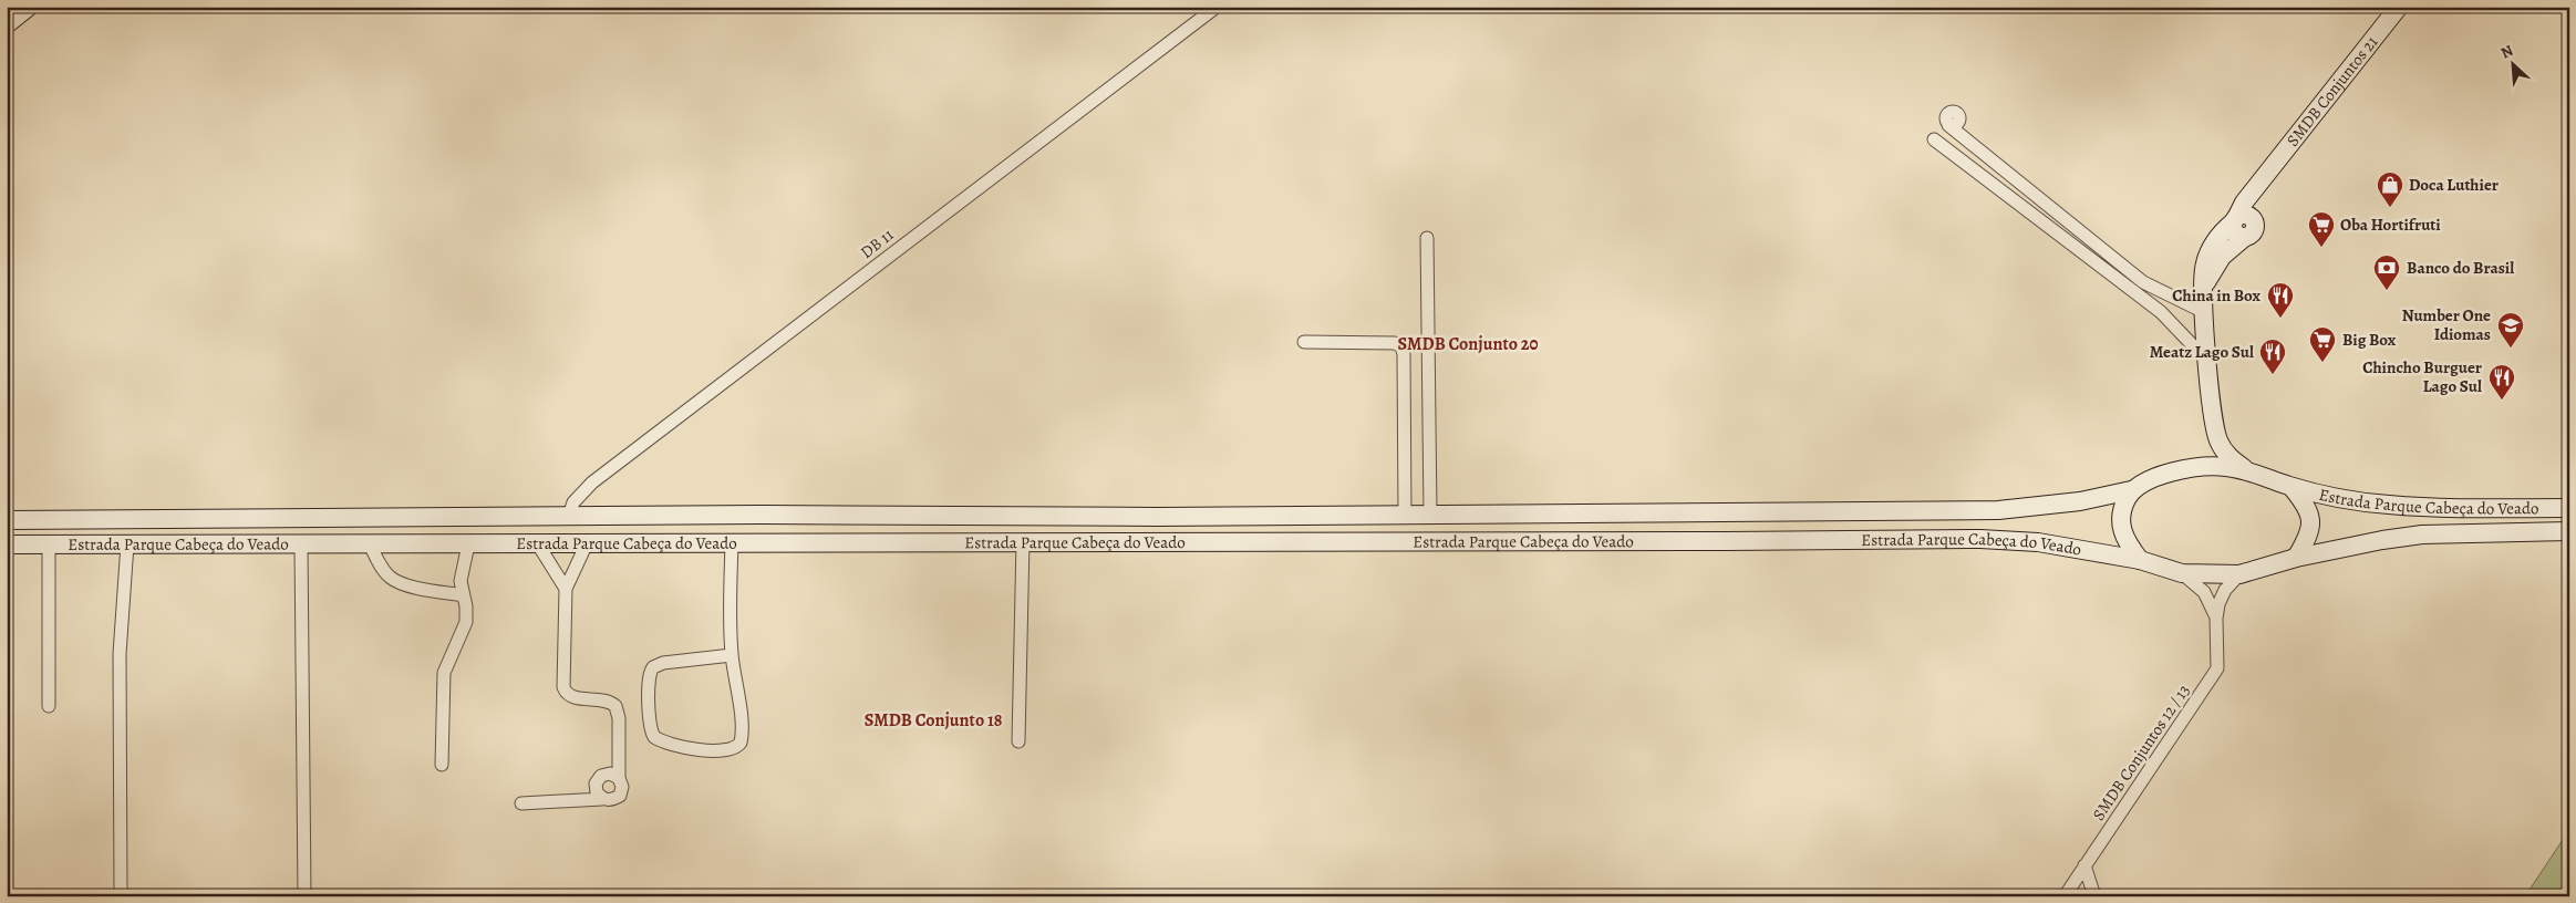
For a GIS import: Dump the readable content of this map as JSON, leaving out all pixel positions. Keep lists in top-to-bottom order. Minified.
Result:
{"streets":{"main road":["SMDB Conjuntos 21","Estrada Parque Cabeça do Veado"],"street":["DB 11","SMDB Conjuntos 12 / 13"]},"crossings":[["DB 11","Estrada Parque Cabeça do Veado"],["Estrada Parque Cabeça do Veado","SMDB Conjuntos 12 / 13"]],"districts":["SMDB Conjunto 20","SMDB Conjunto 18"],"places":{"shop":["Doca Luthier"],"supermarket":["Oba Hortifruti","Big Box"],"bank":["Banco do Brasil"],"restaurant":["China in Box","Meatz Lago Sul","Chincho Burguer Lago Sul"],"school or university":["Number One Idiomas"]},"north":"top left"}
